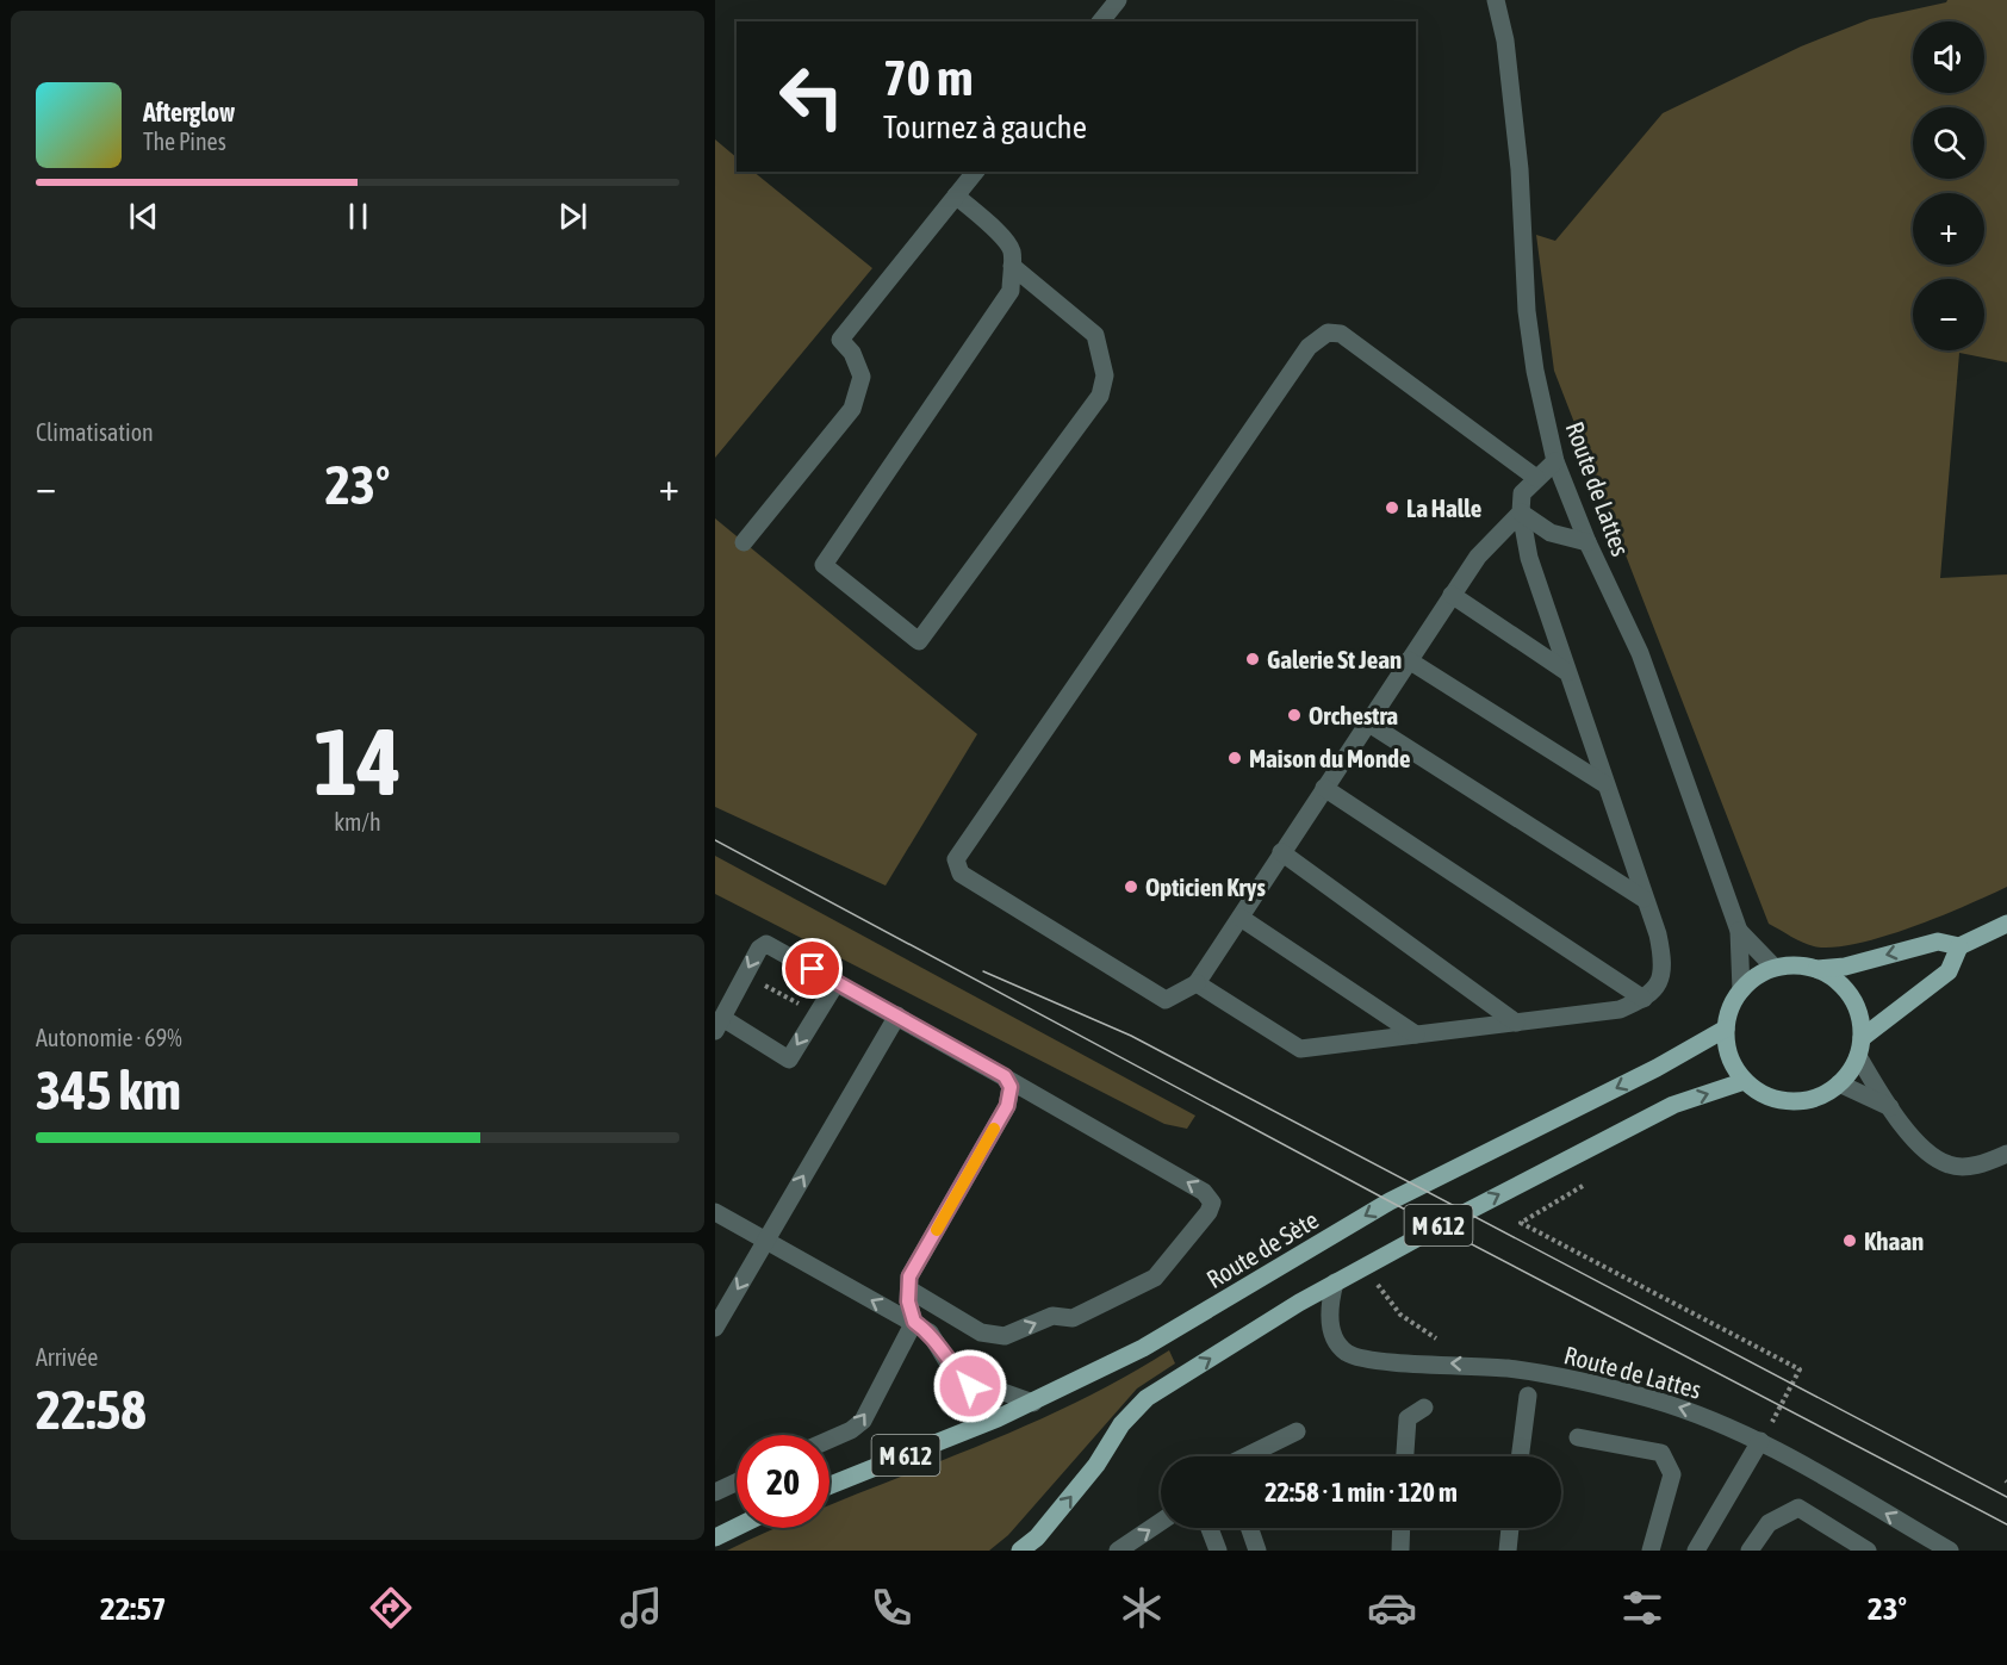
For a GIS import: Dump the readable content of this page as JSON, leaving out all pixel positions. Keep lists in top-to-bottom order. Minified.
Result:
{"streets":{"main road":["M 612","Route de Sète"],"street":["Route de Lattes"]},"crossings":[["Route de Lattes","M 612"],["Route de Lattes","Route de Sète"],["M 612","Route de Sète"]],"one_way":["Route de Lattes"],"places":["La Halle","Galerie St Jean","Orchestra","Maison du Monde","Opticien Krys","Khaan"],"page":{"map_buttons":["+","−"],"turn":["70 m","Tournez à gauche"],"song":["Afterglow","The Pines"],"tile":["Climatisation",["14","km/h"],["Autonomie · 69%","345 km"],["Arrivée","22:58"]],"heat":["−","23°","+"],"limit":"20","trip":"22:58 · 1 min · 120 m","tabs":["22:57","23°"]}}
